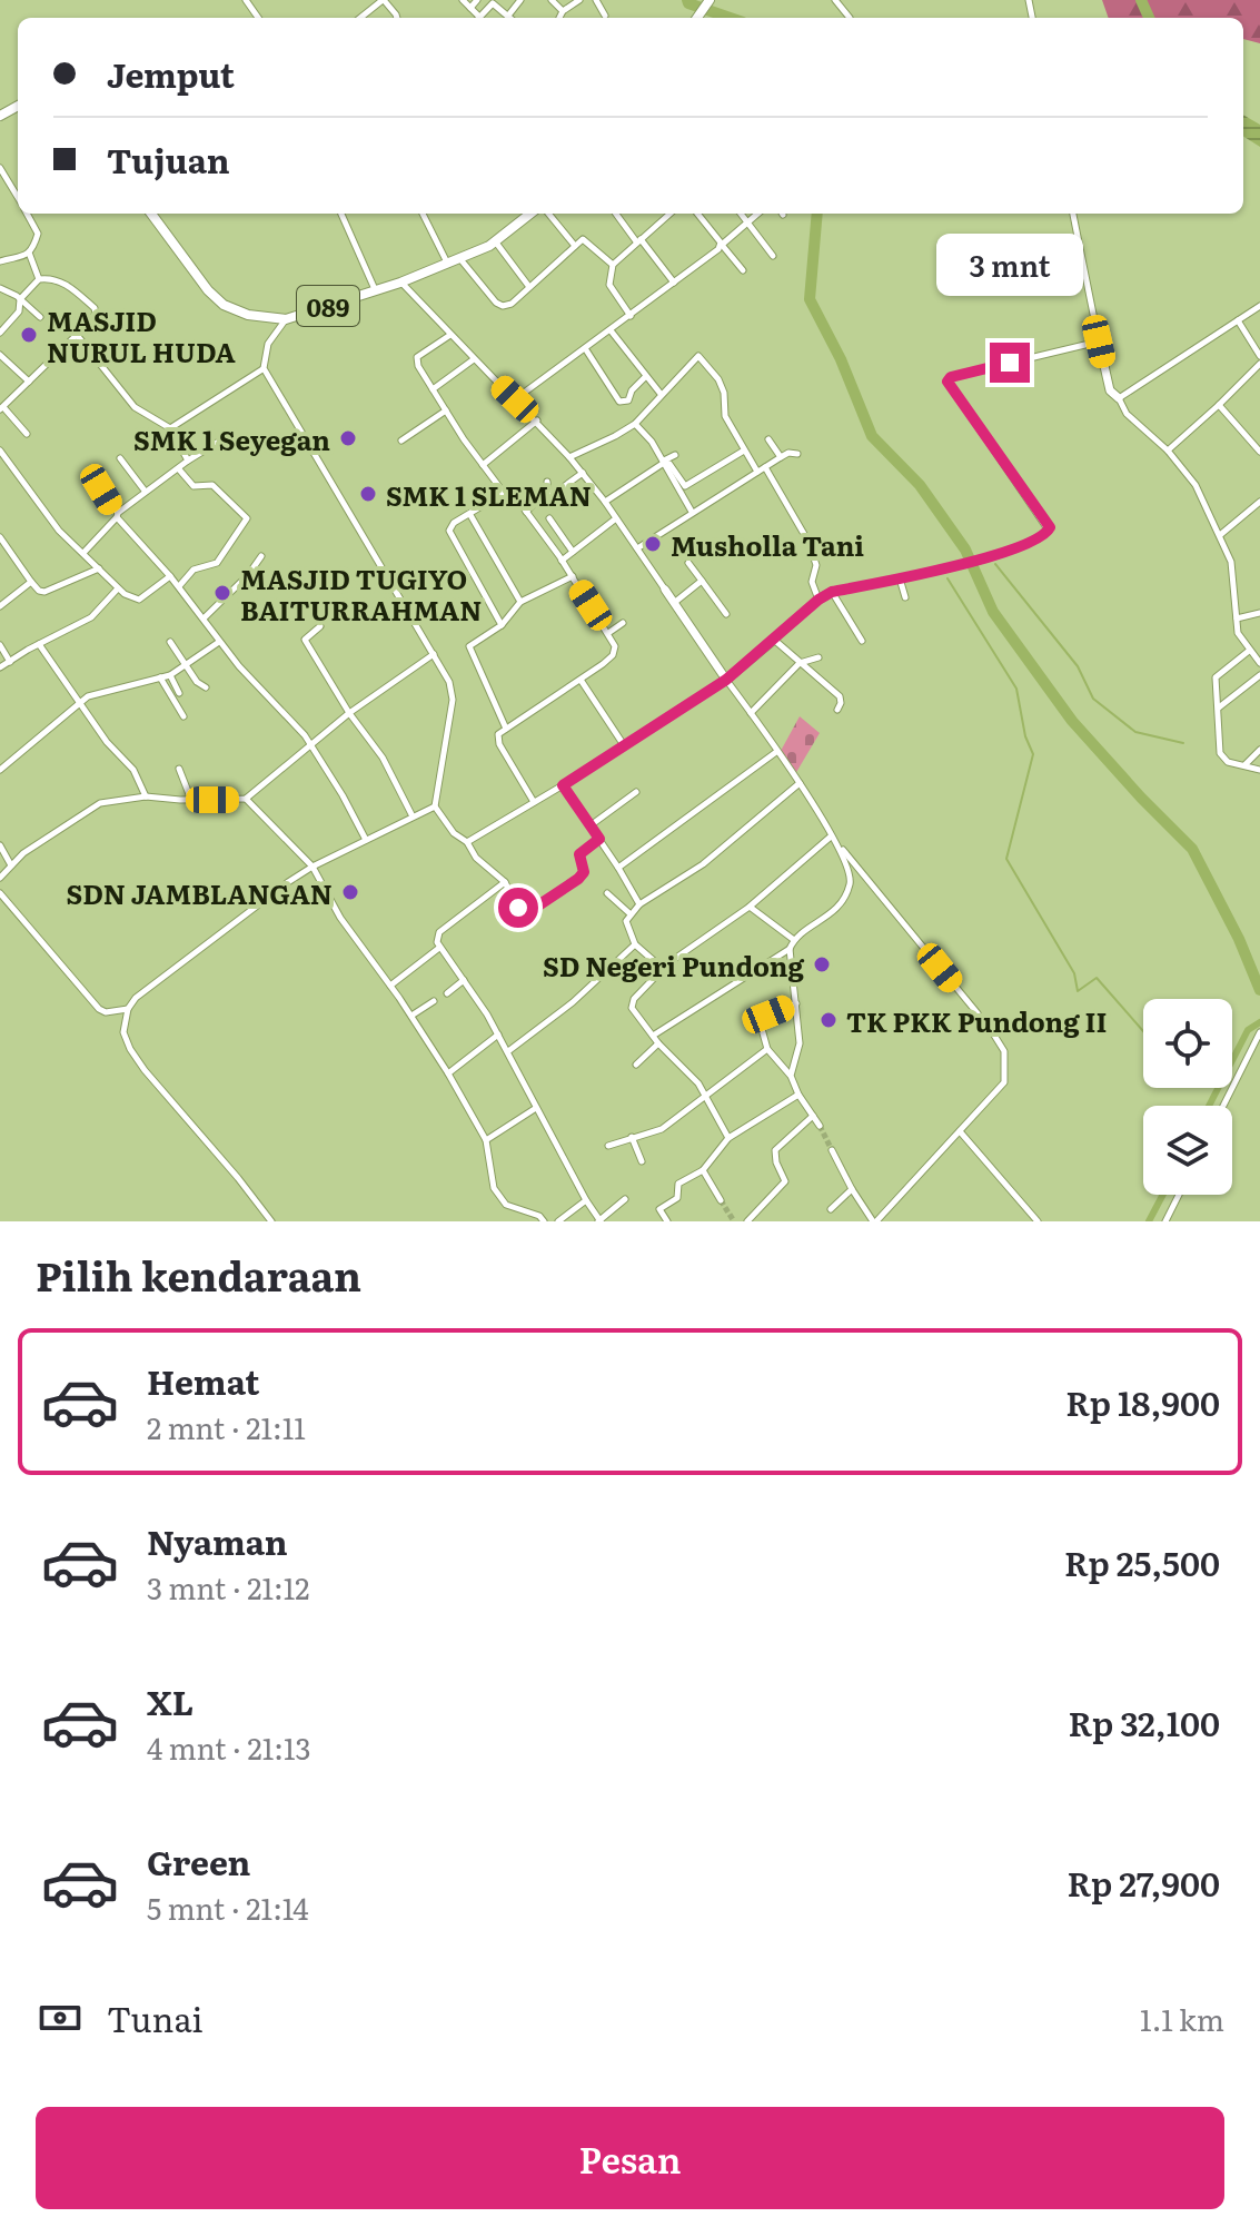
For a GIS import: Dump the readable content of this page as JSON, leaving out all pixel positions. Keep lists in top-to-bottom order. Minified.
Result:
{"streets":{"main road":["089"]},"places":["MASJID NURUL HUDA","SMK 1 Seyegan","SMK 1 SLEMAN","Musholla Tani","MASJID TUGIYO BAITURRAHMAN","SDN JAMBLANGAN","SD Negeri Pundong","TK PKK Pundong II"],"page":{"banner":["Jemput","Tujuan"],"bubble":"3 mnt","heading":"Pilih kendaraan","list":[{"name":"Hemat","note":"2 mnt · 21:11","value":"Rp 18,900"},{"name":"Nyaman","note":"3 mnt · 21:12","value":"Rp 25,500"},{"name":"XL","note":"4 mnt · 21:13","value":"Rp 32,100"},{"name":"Green","note":"5 mnt · 21:14","value":"Rp 27,900"}],"pay":["Tunai","1.1 km"],"buttons":"Pesan"}}
